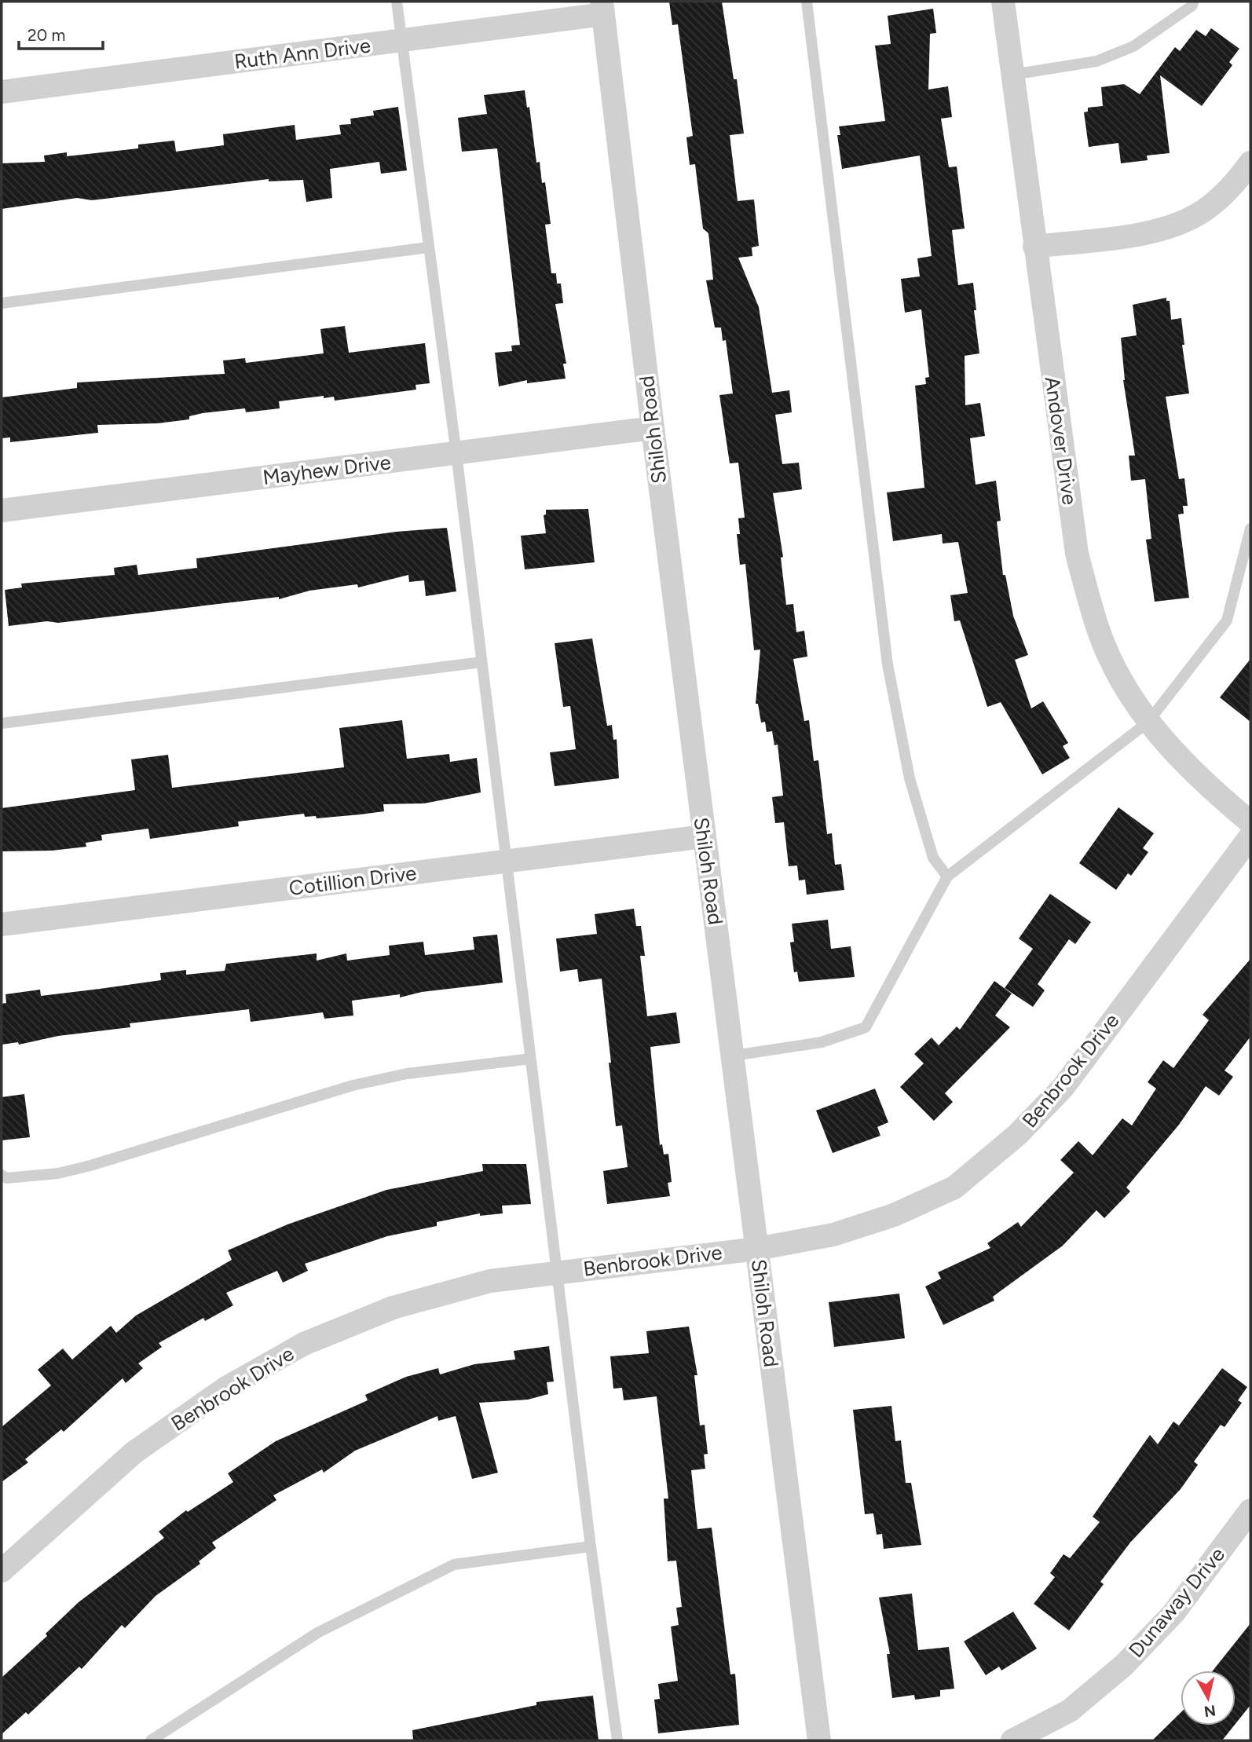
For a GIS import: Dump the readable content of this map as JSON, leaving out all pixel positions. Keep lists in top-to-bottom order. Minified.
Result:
{"streets":{"street":["Ruth Ann Drive","Shiloh Road","Andover Drive","Mayhew Drive","Cotillion Drive","Benbrook Drive","Dunaway Drive"]},"crossings":[["Ruth Ann Drive","Shiloh Road"],["Shiloh Road","Mayhew Drive"],["Shiloh Road","Cotillion Drive"],["Shiloh Road","Benbrook Drive"]],"scale_bar":"20 m","north":"bottom"}
